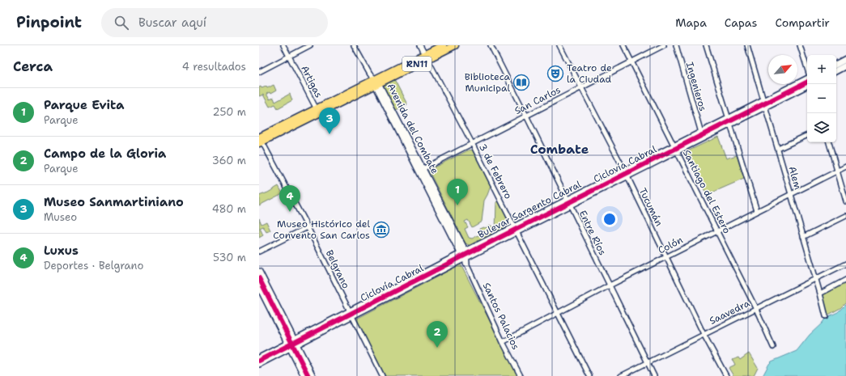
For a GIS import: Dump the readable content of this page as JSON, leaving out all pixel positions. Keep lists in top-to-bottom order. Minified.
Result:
{"streets":{"main road":["RN11","Avenida del Combate","Bulevar Sargento Cabral"],"street":["Artigas","Ingenieros","San Carlos","3 de Febrero","Alem","Santiago del Estero","Tucumán","Entre Ríos","Colón","Belgrano","Saavedra","Santos Palacios"],"cycle path":["Ciclovía Cabral"]},"crossings":[["RN11","Artigas"],["RN11","Avenida del Combate"],["RN11","3 de Febrero"],["RN11","Belgrano"],["Ingenieros","Bulevar Sargento Cabral"],["San Carlos","Avenida del Combate"],["San Carlos","3 de Febrero"],["San Carlos","Santiago del Estero"],["San Carlos","Tucumán"],["San Carlos","Entre Ríos"],["Avenida del Combate","Bulevar Sargento Cabral"],["Avenida del Combate","Santos Palacios"],["3 de Febrero","Bulevar Sargento Cabral"],["3 de Febrero","Colón"],["Alem","Bulevar Sargento Cabral"],["Alem","Colón"],["Alem","Saavedra"],["Santiago del Estero","Bulevar Sargento Cabral"],["Santiago del Estero","Colón"],["Santiago del Estero","Saavedra"],["Tucumán","Bulevar Sargento Cabral"],["Tucumán","Colón"],["Tucumán","Saavedra"],["Bulevar Sargento Cabral","Entre Ríos"],["Bulevar Sargento Cabral","Belgrano"],["Bulevar Sargento Cabral","Santos Palacios"],["Entre Ríos","Colón"],["Entre Ríos","Saavedra"],["Colón","Santos Palacios"]],"districts":["Combate"],"places":{"theatre":["Teatro de la Ciudad"],"library":["Biblioteca Municipal"],"museum":["Museo Histórico del Convento San Carlos"]},"north":"top right","page":{"header":"Pinpoint","search":"Buscar aquí","nav":["Mapa","Capas","Compartir"],"heading":["Cerca","4 resultados"],"map_buttons":["+","−"],"list":[{"mark":"1","name":"Parque Evita","note":"Parque","value":"250 m"},{"mark":"2","name":"Campo de la Gloria","note":"Parque","value":"360 m"},{"mark":"3","name":"Museo Sanmartiniano","note":"Museo","value":"480 m"},{"mark":"4","name":"Luxus","note":"Deportes · Belgrano","value":"530 m"}],"pins":["3","1","4","2"]}}
